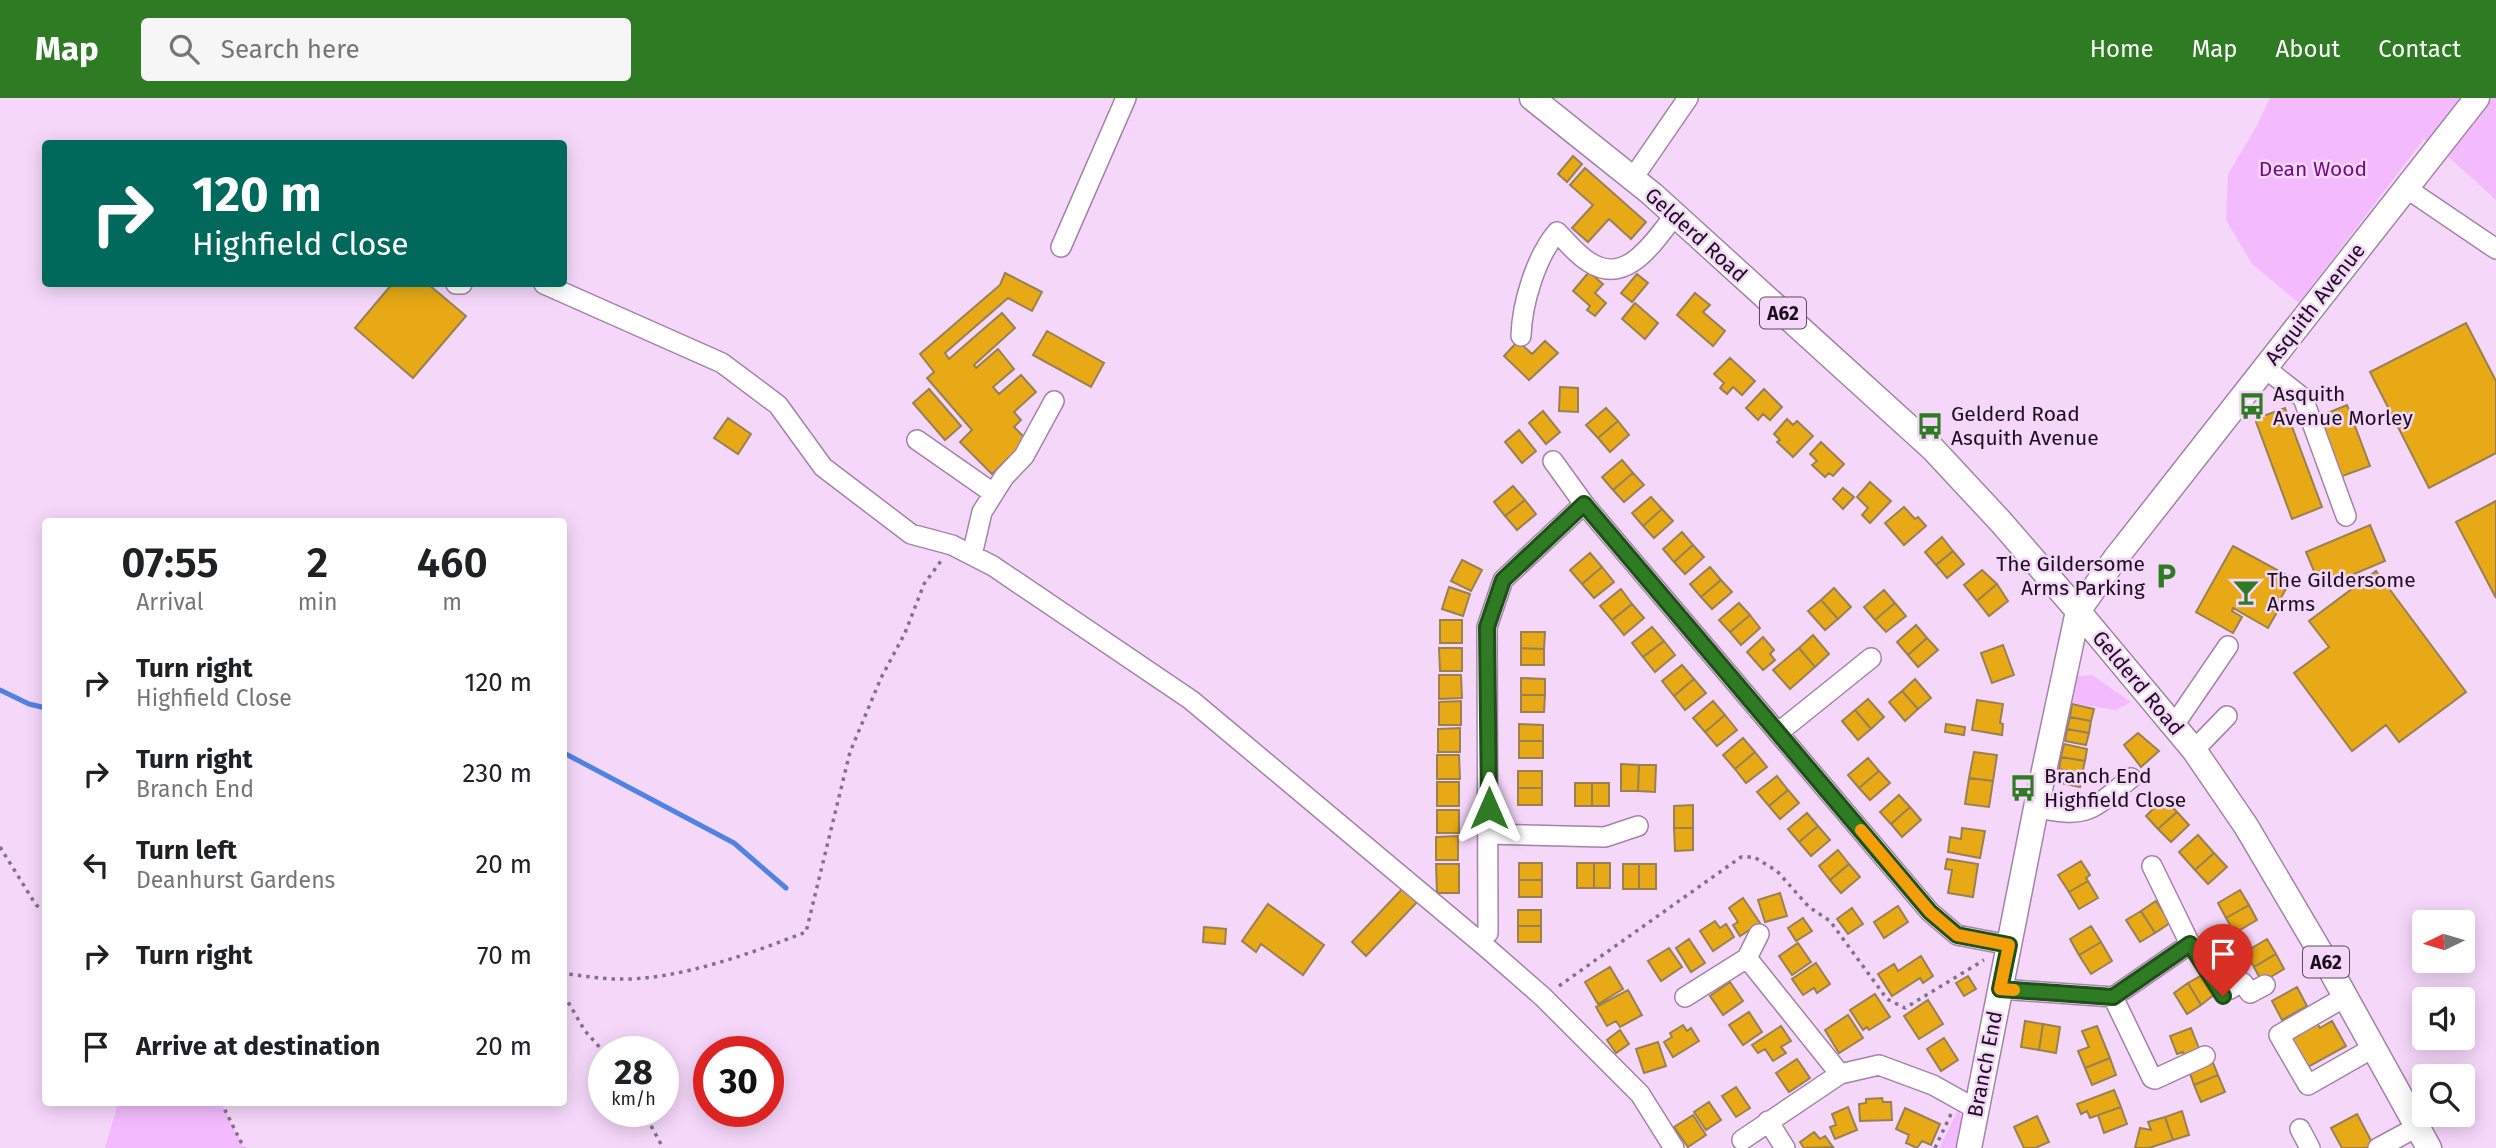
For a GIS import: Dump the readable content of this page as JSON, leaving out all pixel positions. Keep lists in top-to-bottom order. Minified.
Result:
{"streets":{"main road":["Gelderd Road","Asquith Avenue","A62","Branch End"]},"crossings":[["Gelderd Road","Asquith Avenue"],["Gelderd Road","Branch End"],["Asquith Avenue","Branch End"]],"parks":["Dean Wood"],"places":{"bus stop":["Asquith Avenue Morley","Gelderd Road Asquith Avenue","Branch End Highfield Close"],"parking":["The Gildersome Arms Parking"],"bar":["The Gildersome Arms"]},"north":"left","page":{"header":"Map","search":"Search here","nav":["Home","Map","About","Contact"],"turn":["120 m","Highfield Close"],"eta":["07:55","Arrival","2","min","460","m"],"list":[{"name":"Turn right","note":"Highfield Close","value":"120 m"},{"name":"Turn right","note":"Branch End","value":"230 m"},{"name":"Turn left","note":"Deanhurst Gardens","value":"20 m"},{"name":"Turn right","value":"70 m"},{"name":"Arrive at destination","value":"20 m"}],"speed":"28 km/h","limit":"30"}}
